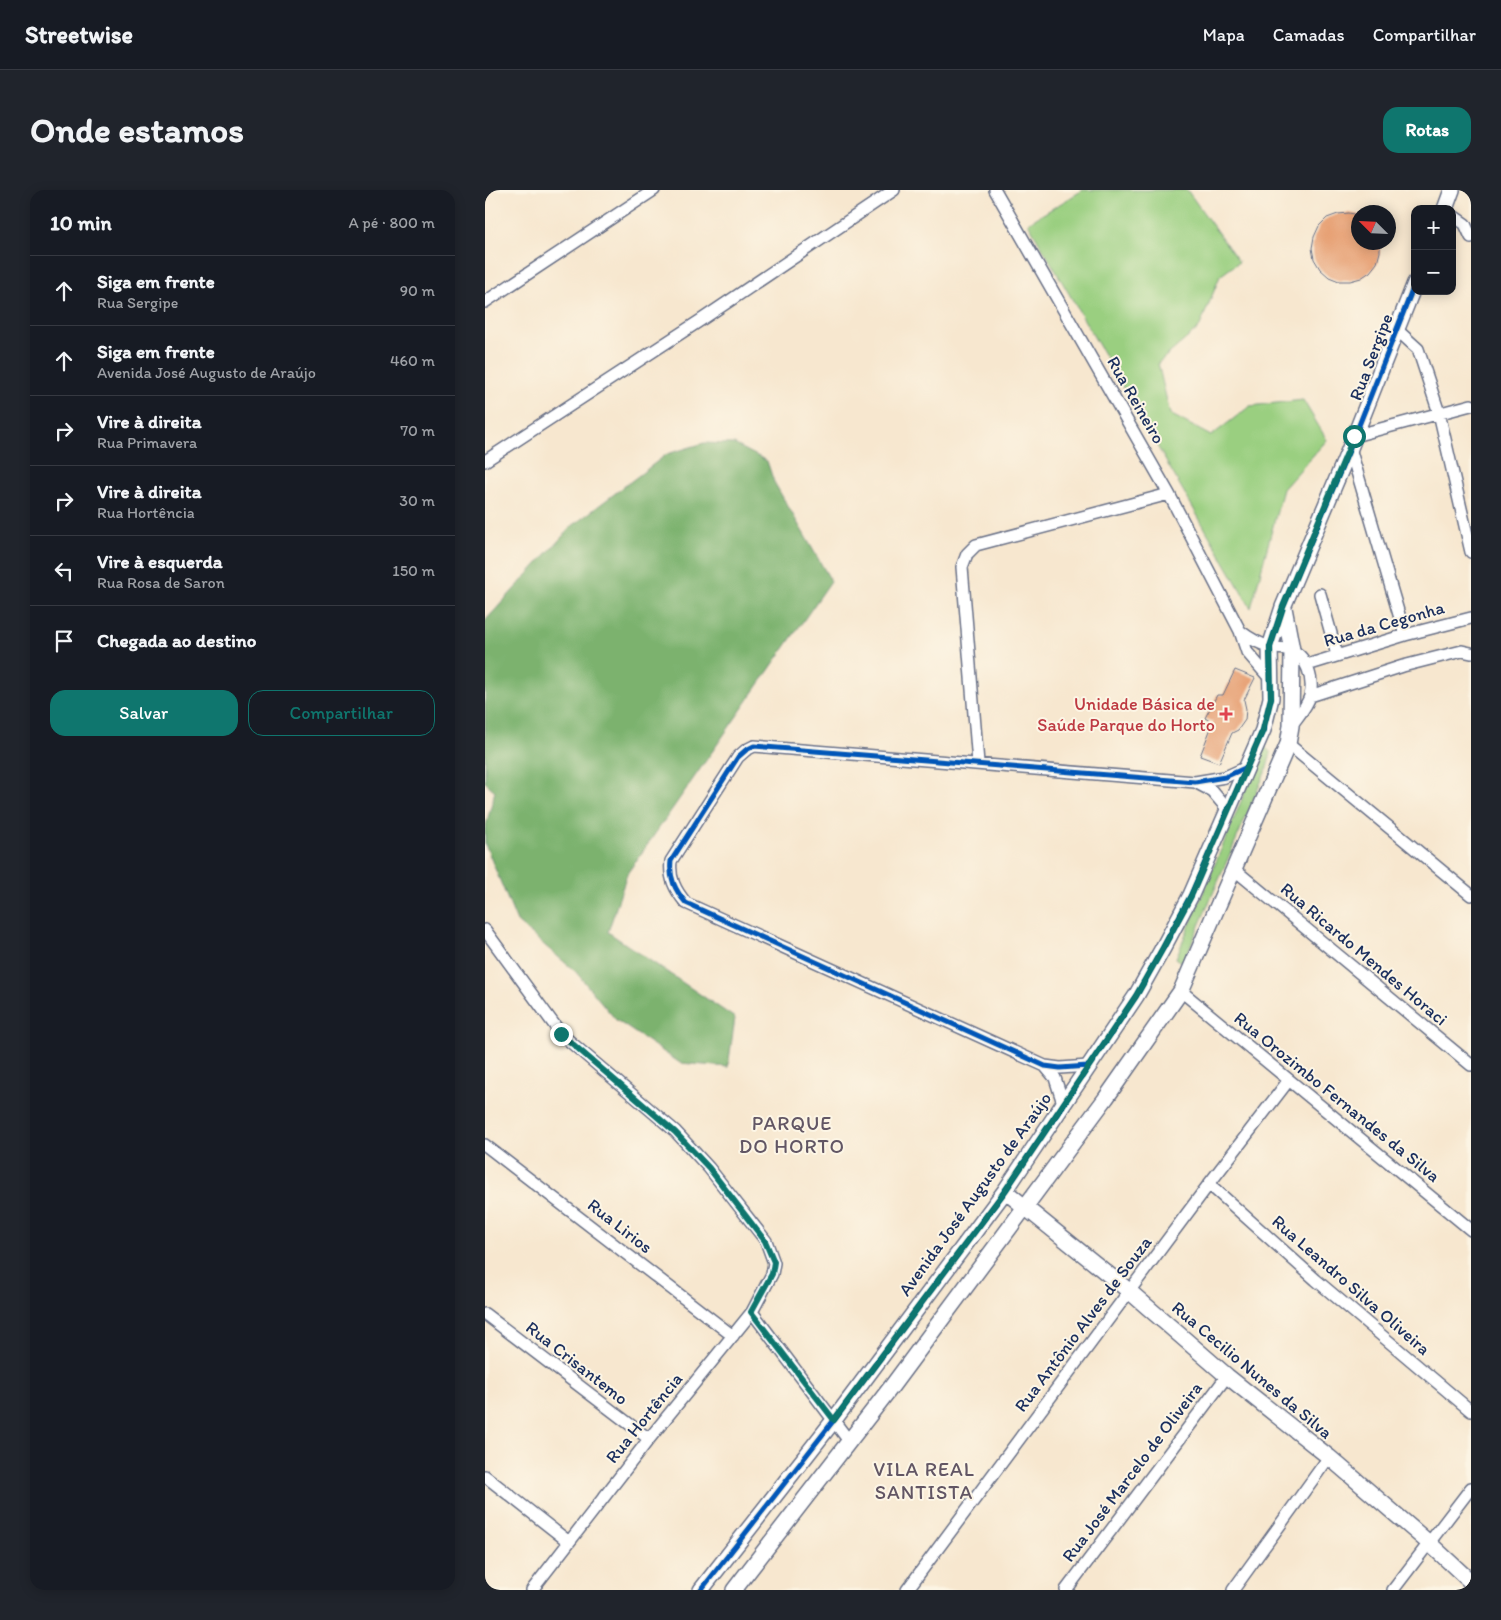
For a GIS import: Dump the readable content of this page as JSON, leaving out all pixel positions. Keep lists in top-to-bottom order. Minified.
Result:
{"streets":{"street":["Rua Sergipe","Rua Reineiro","Rua da Cegonha","Rua Ricardo Mendes Horaci","Rua Orozimbo Fernandes da Silva","Avenida José Augusto de Araújo","Rua Lirios","Rua Leandro Silva Oliveira","Rua Antônio Alves de Souza","Rua Crisantemo","Rua Cecilio Nunes da Silva","Rua Hortência","Rua José Marcelo de Oliveira"]},"crossings":[["Rua Sergipe","Avenida José Augusto de Araújo"],["Rua Reineiro","Avenida José Augusto de Araújo"],["Rua Orozimbo Fernandes da Silva","Rua Antônio Alves de Souza"],["Avenida José Augusto de Araújo","Rua Cecilio Nunes da Silva"],["Rua Lirios","Rua Hortência"],["Rua Leandro Silva Oliveira","Rua Antônio Alves de Souza"],["Rua Antônio Alves de Souza","Rua Cecilio Nunes da Silva"],["Rua Crisantemo","Rua Hortência"],["Rua Cecilio Nunes da Silva","Rua José Marcelo de Oliveira"]],"districts":["PARQUE DO HORTO","VILA REAL SANTISTA"],"places":{"health":["Unidade Básica de Saúde Parque do Horto"]},"north":"top left","page":{"header":"Streetwise","nav":["Mapa","Camadas","Compartilhar"],"buttons":["Rotas",["Salvar","Compartilhar"]],"title":"Onde estamos","heading":["10 min","A pé · 800 m"],"map_buttons":["+","−"],"list":[["Siga em frente","Rua Sergipe","90 m"],["Siga em frente","Avenida José Augusto de Araújo","460 m"],["Vire à direita","Rua Primavera","70 m"],["Vire à direita","Rua Hortência","30 m"],["Vire à esquerda","Rua Rosa de Saron","150 m"],"Chegada ao destino"]}}
